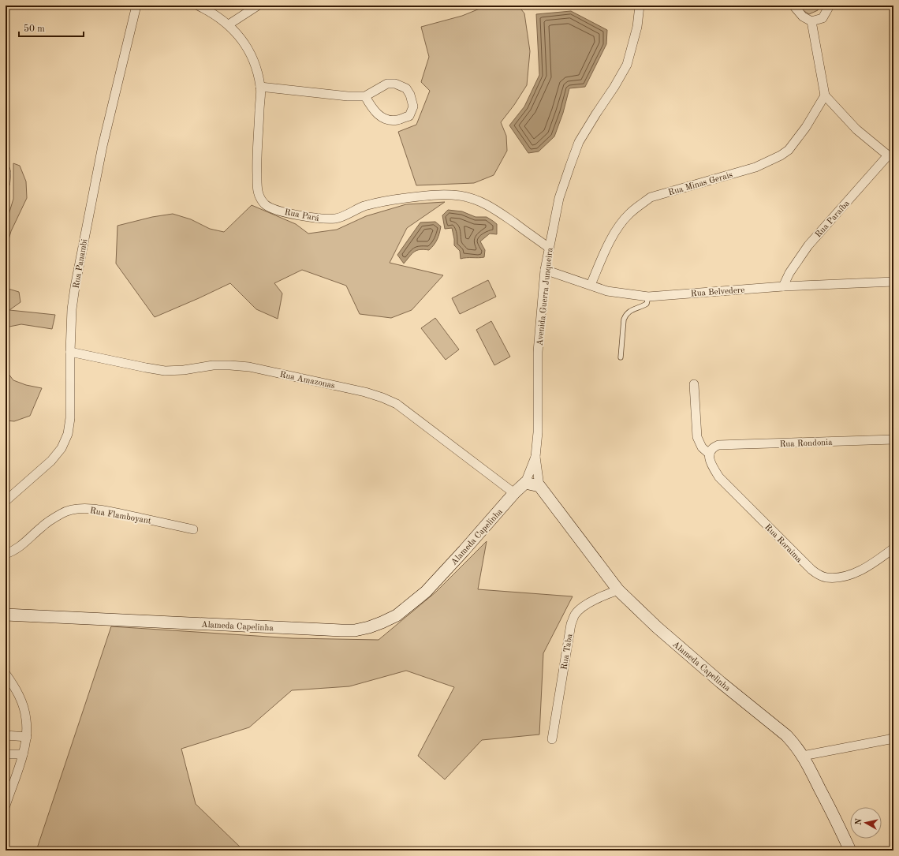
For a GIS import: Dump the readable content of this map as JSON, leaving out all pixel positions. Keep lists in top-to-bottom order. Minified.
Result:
{"streets":{"street":["Rua Minas Gerais","Rua Pará","Rua Paraíba","Rua Panambi","Rua Belvedere","Avenida Guerra Junqueira","Rua Amazonas","Rua Rondonia","Rua Flamboyant","Alameda Capelinha","Rua Roraima","Rua Taba"]},"crossings":[["Rua Minas Gerais","Rua Belvedere"],["Rua Pará","Avenida Guerra Junqueira"],["Rua Paraíba","Rua Belvedere"],["Rua Panambi","Rua Amazonas"],["Rua Belvedere","Avenida Guerra Junqueira"],["Avenida Guerra Junqueira","Alameda Capelinha"],["Rua Amazonas","Alameda Capelinha"],["Rua Rondonia","Rua Roraima"],["Alameda Capelinha","Rua Taba"]],"scale_bar":"50 m","north":"left"}
